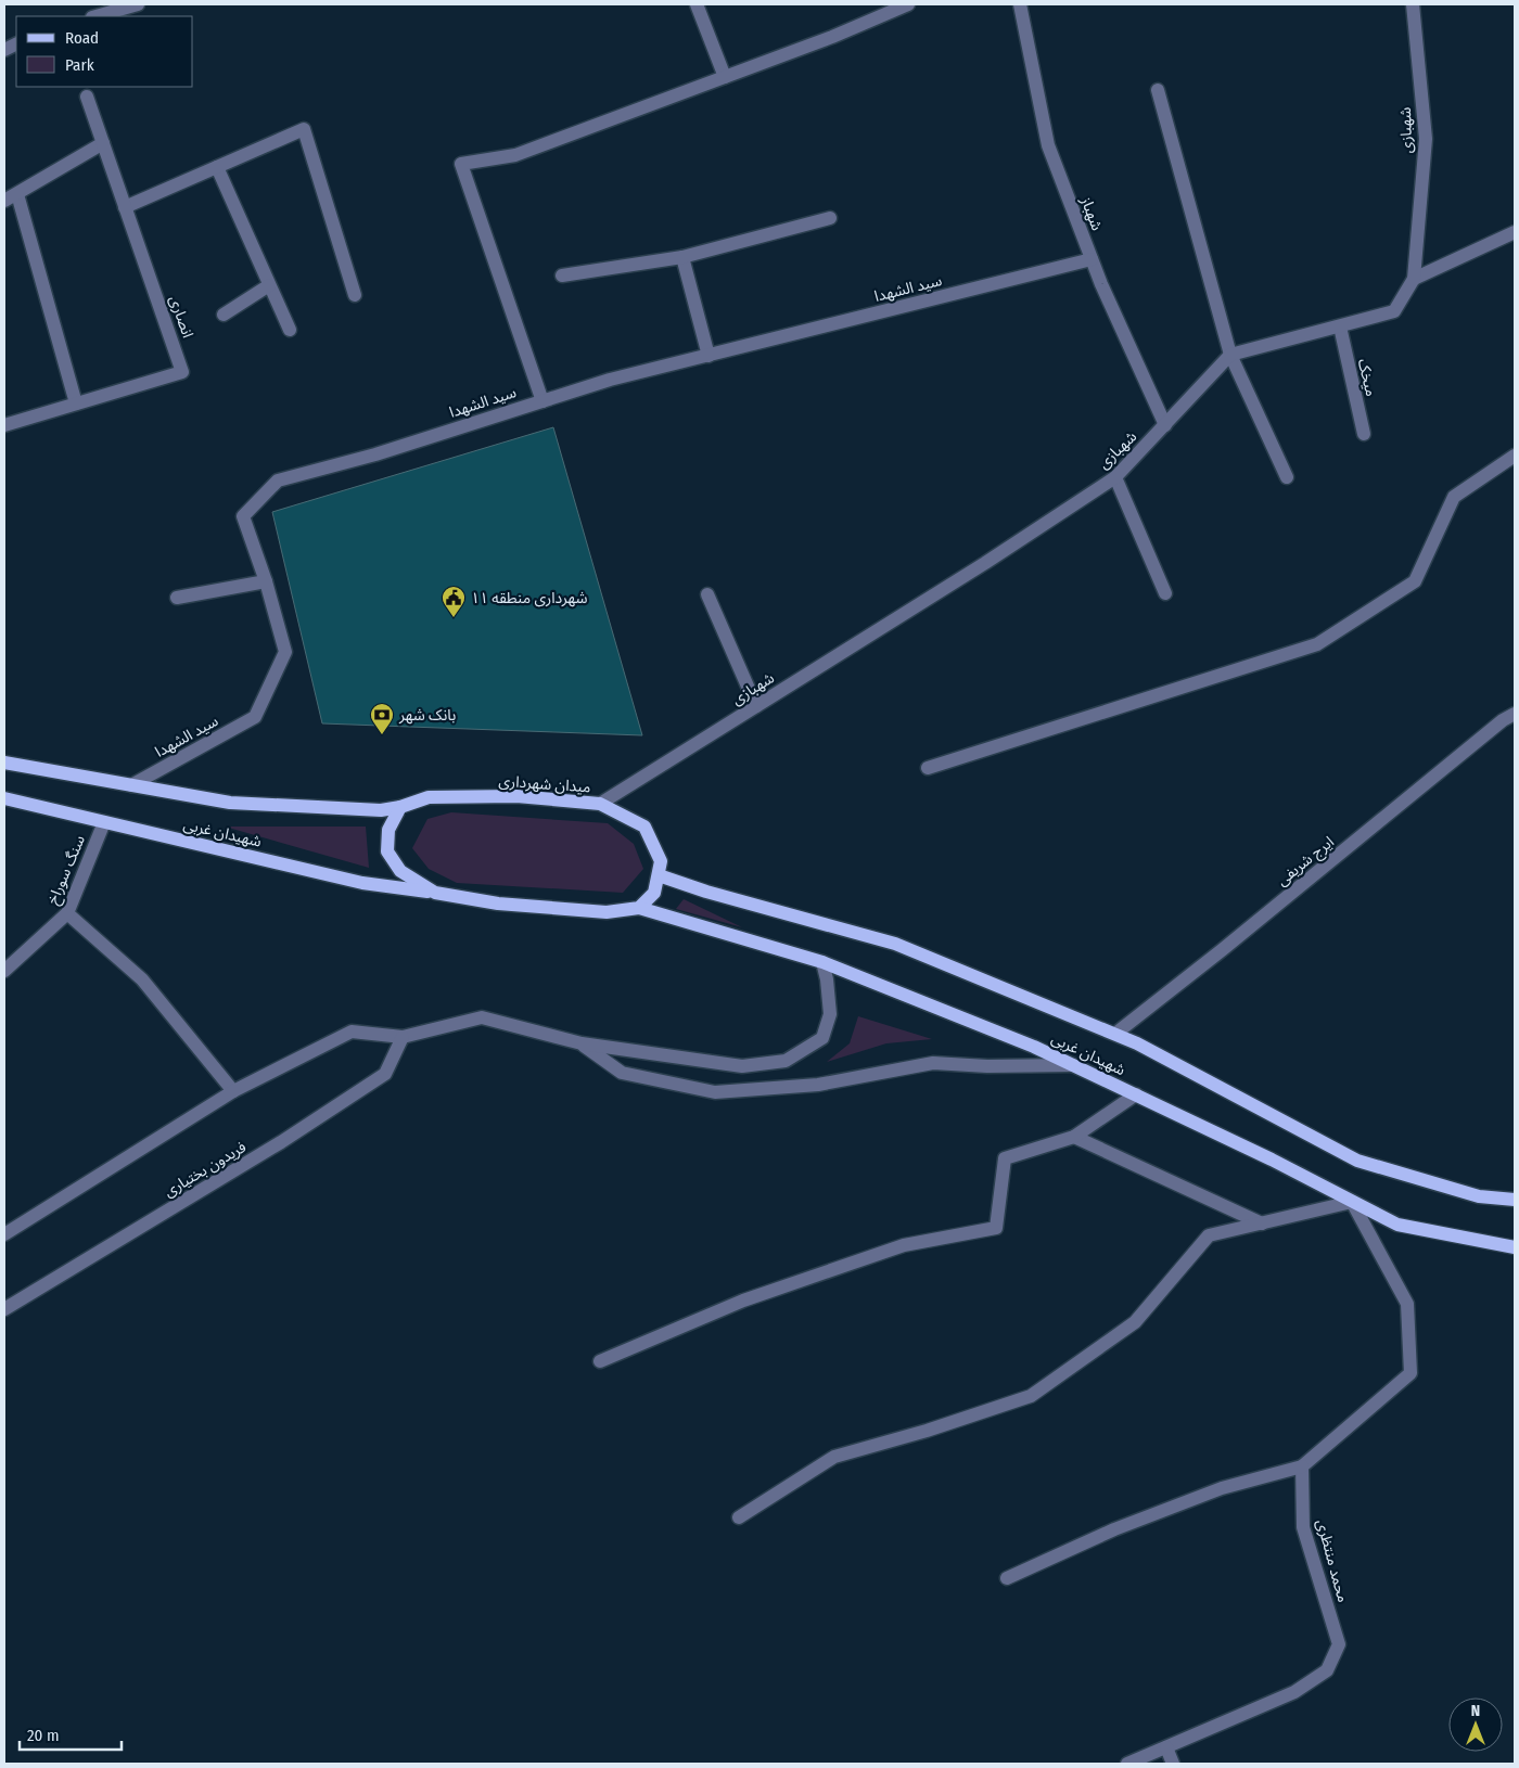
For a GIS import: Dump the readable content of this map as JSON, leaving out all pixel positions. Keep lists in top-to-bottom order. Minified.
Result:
{"streets":{"main road":["میدان شهرداری","شهیدان غربی"],"street":["شهبازی","شهباز","سید الشهدا","انصاری","میخک","ایرج شریفی","سنگ سوراخ","فریدون بختیاری","محمد منتظری"]},"crossings":[["شهبازی","شهباز"],["شهبازی","میخک"],["شهبازی","میدان شهرداری"],["شهباز","سید الشهدا"],["سید الشهدا","شهیدان غربی"],["میدان شهرداری","شهیدان غربی"],["شهیدان غربی","ایرج شریفی"],["شهیدان غربی","سنگ سوراخ"]],"places":{"public building":["شهرداری منطقه ۱۱"],"bank":["بانک شهر"]},"legend":["Road","Park"],"scale_bar":"20 m","north":"top"}
